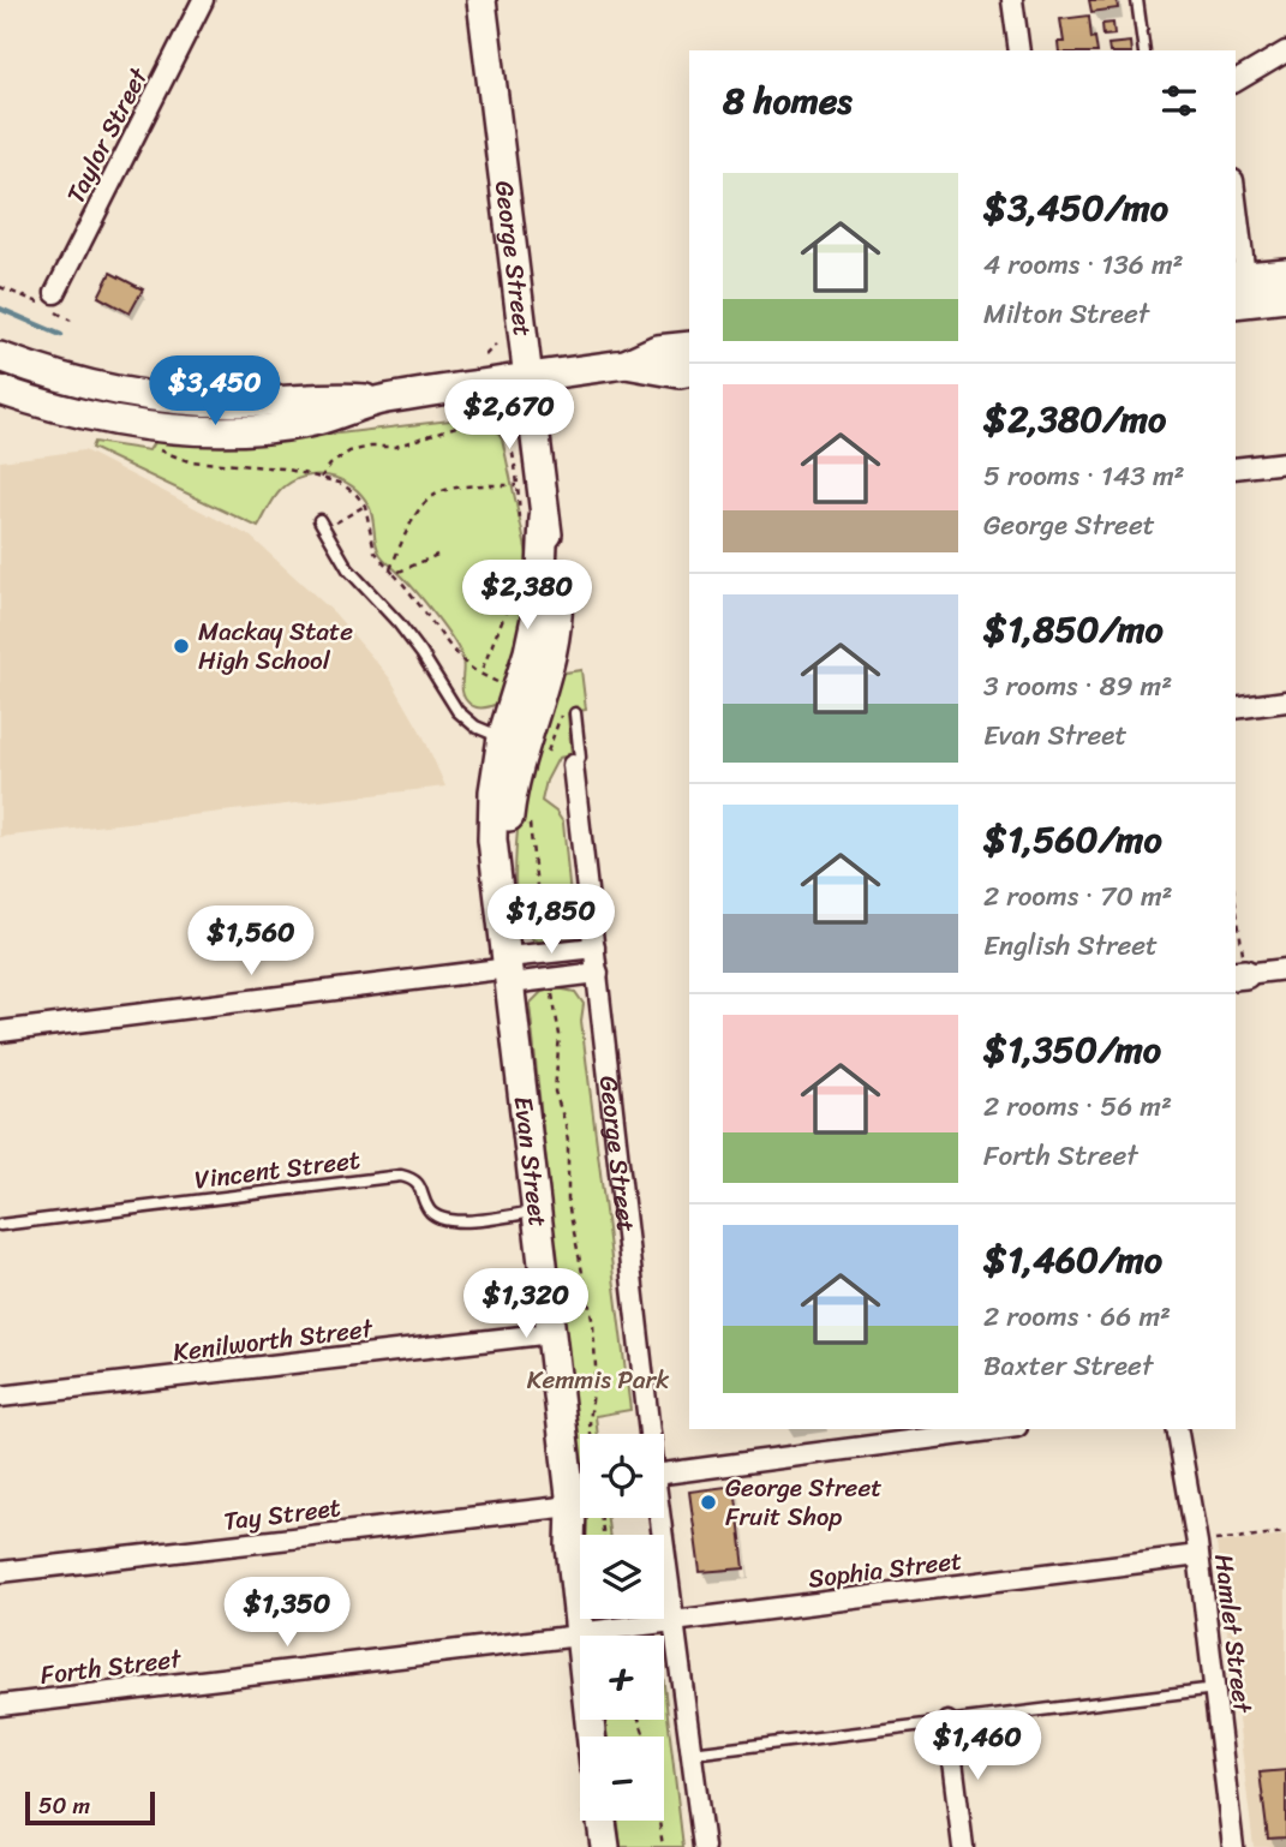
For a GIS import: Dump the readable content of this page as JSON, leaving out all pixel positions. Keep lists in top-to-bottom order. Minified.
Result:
{"streets":{"street":["Taylor Street","George Street","Evan Street","Kenilworth Street","Tay Street","Sophia Street","Hamlet Street","Forth Street"],"lane":["Vincent Street"]},"crossings":[["George Street","Evan Street"],["George Street","Sophia Street"],["Evan Street","Vincent Street"],["Evan Street","Kenilworth Street"],["Evan Street","Tay Street"],["Evan Street","Sophia Street"],["Evan Street","Forth Street"],["Sophia Street","Hamlet Street"],["Sophia Street","Forth Street"]],"parks":["Kemmis Park"],"places":["Mackay State High School","George Street Fruit Shop"],"scale_bar":"50 m","page":{"heading":"8 homes","list":[{"name":"$3,450/mo","note":"4 rooms · 136 m² · Milton Street"},{"name":"$2,380/mo","note":"5 rooms · 143 m² · George Street"},{"name":"$1,850/mo","note":"3 rooms · 89 m² · Evan Street"},{"name":"$1,560/mo","note":"2 rooms · 70 m² · English Street"},{"name":"$1,350/mo","note":"2 rooms · 56 m² · Forth Street"},{"name":"$1,460/mo","note":"2 rooms · 66 m² · Baxter Street"}],"price":["$3,450","$2,670","$2,380","$1,850","$1,560","$1,320","$1,350","$1,460"],"map_buttons":["+","−"],"scale":"50 m"}}
